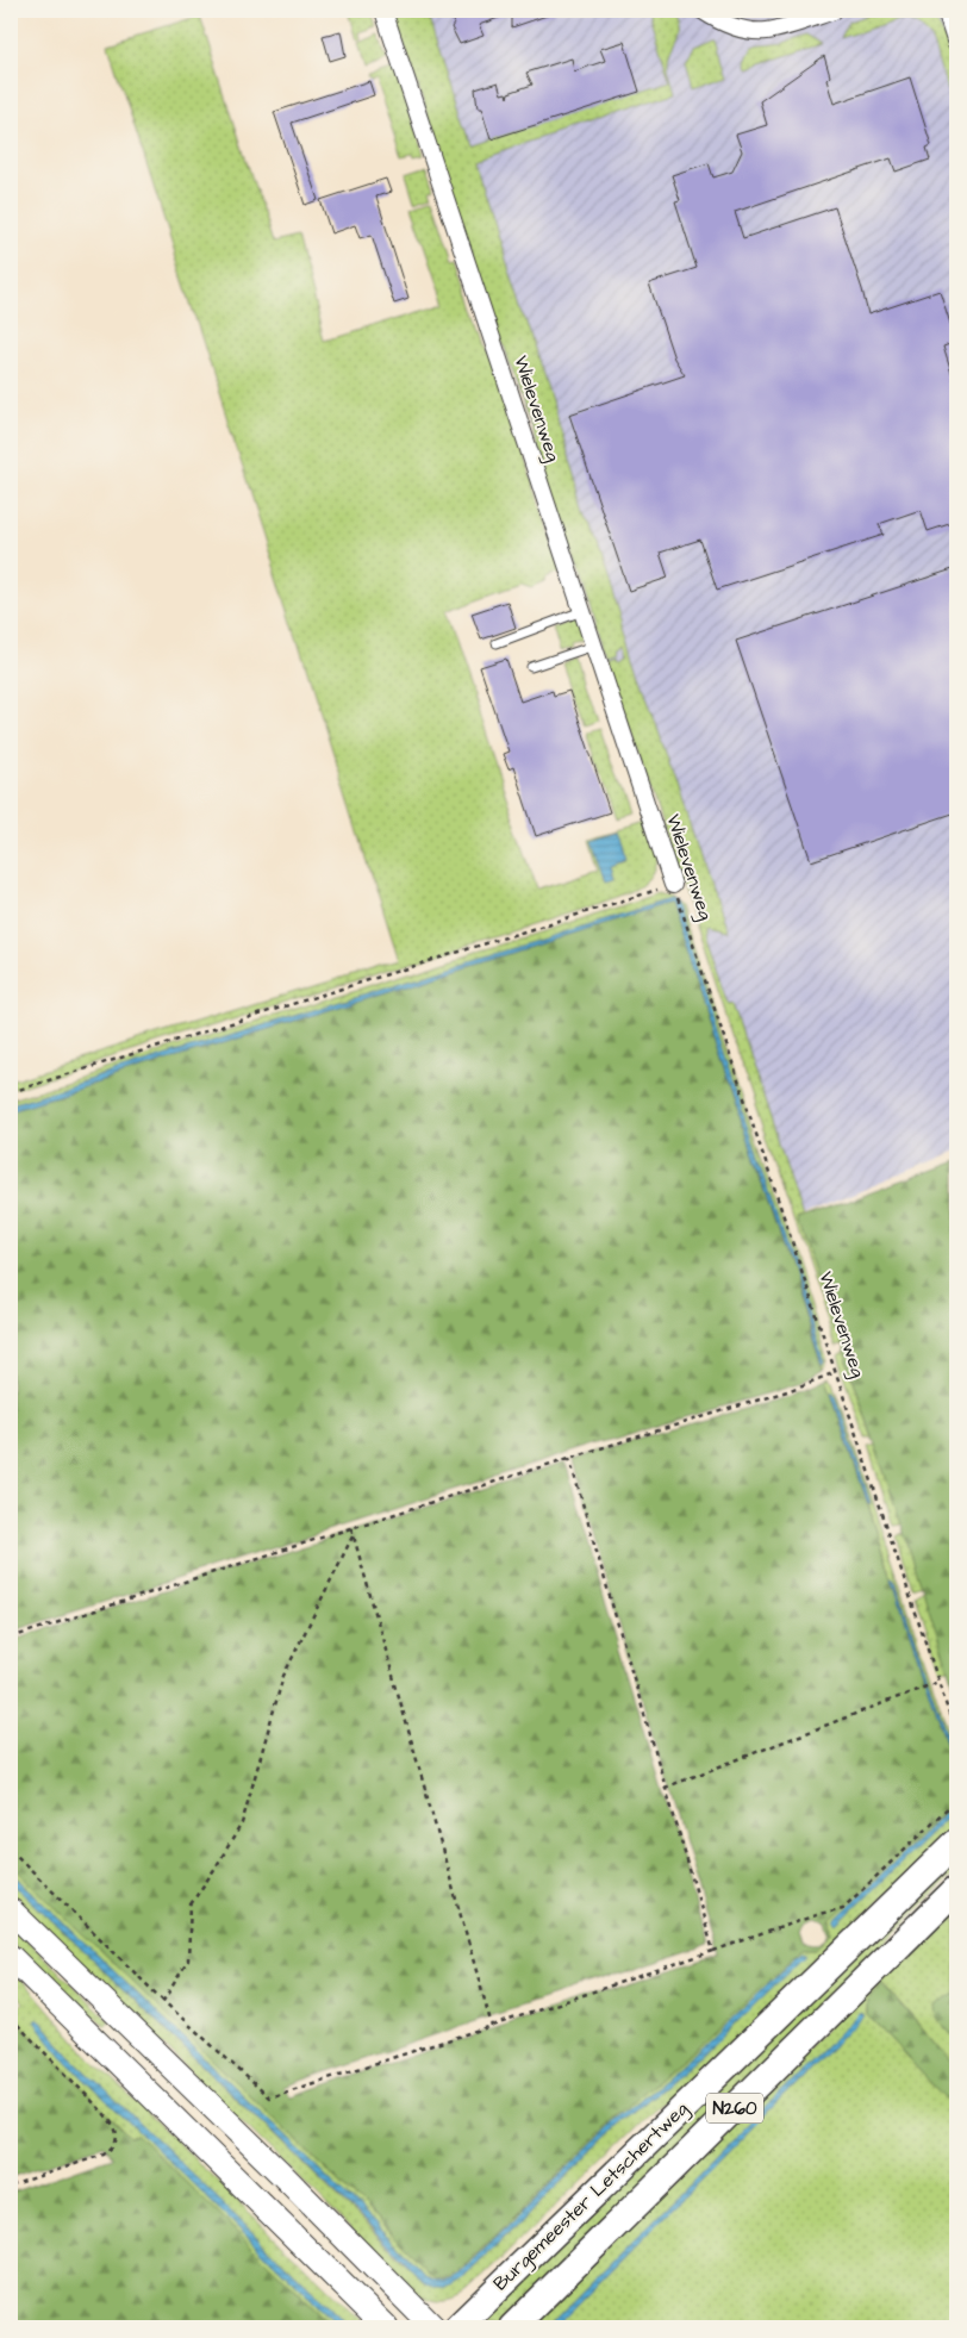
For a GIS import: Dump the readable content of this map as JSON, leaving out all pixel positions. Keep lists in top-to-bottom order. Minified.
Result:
{"streets":{"main road":["N260","Burgemeester Letschertweg"],"street":["Wielevenweg"]}}
